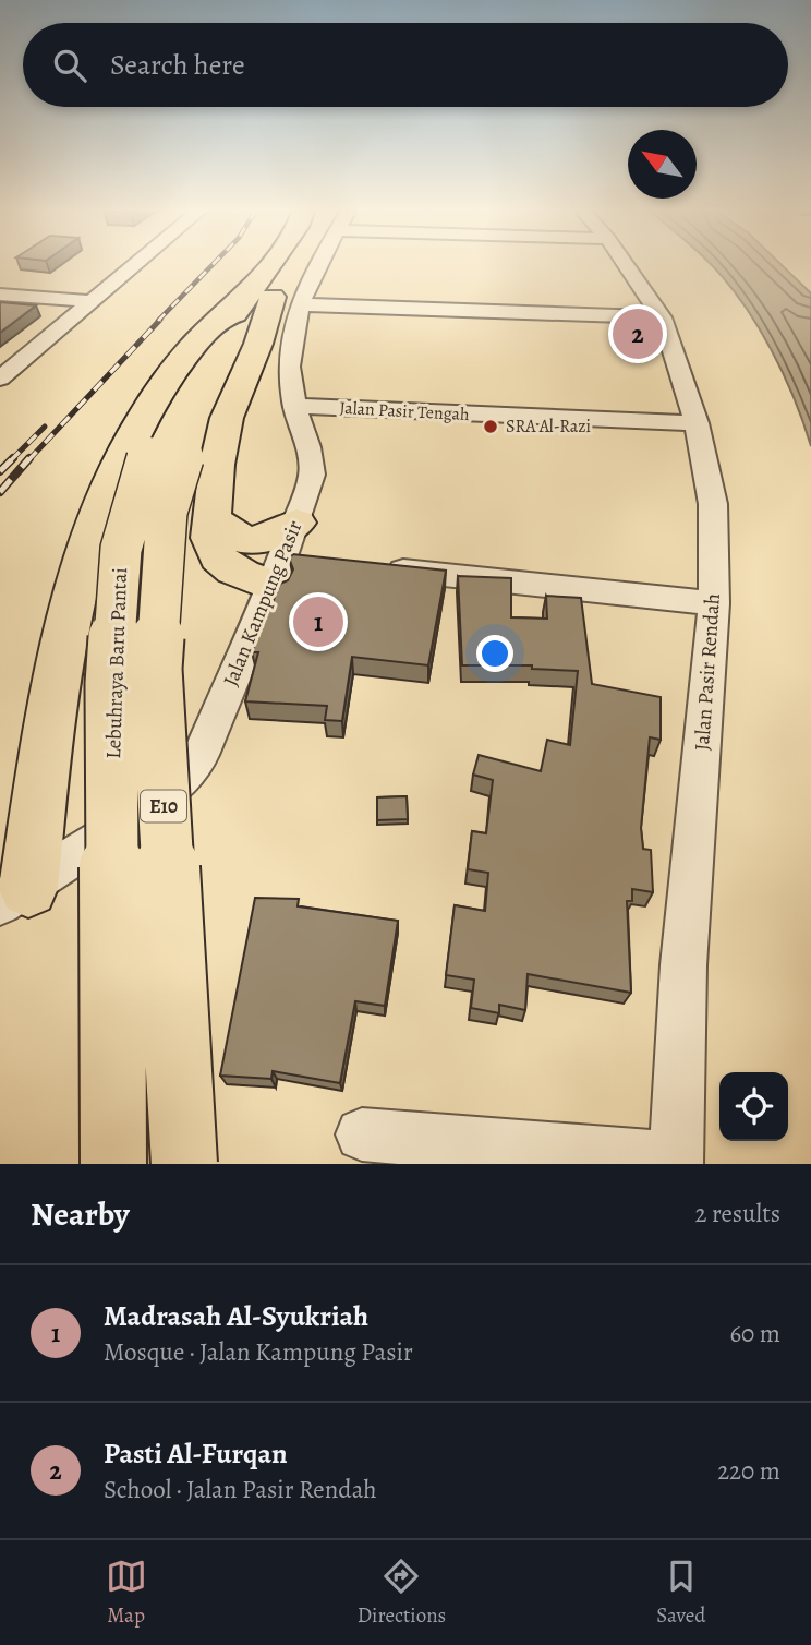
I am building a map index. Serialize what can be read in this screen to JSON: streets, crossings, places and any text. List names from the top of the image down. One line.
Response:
{"streets":{"highway":["Lebuhraya Baru Pantai","E10"],"street":["Jalan Pasir Tengah","Jalan Kampung Pasir","Jalan Pasir Rendah"]},"crossings":[["Jalan Pasir Tengah","Jalan Kampung Pasir"],["Jalan Pasir Tengah","Jalan Pasir Rendah"],["Jalan Kampung Pasir","Lebuhraya Baru Pantai"]],"places":["SRA Al-Razi"],"north":"top left","page":{"search":"Search here","pins":["2","1"],"heading":["Nearby","2 results"],"list":[{"mark":"1","name":"Madrasah Al-Syukriah","note":"Mosque · Jalan Kampung Pasir","value":"60 m"},{"mark":"2","name":"Pasti Al-Furqan","note":"School · Jalan Pasir Rendah","value":"220 m"}],"nav":["Map","Directions","Saved"]}}
